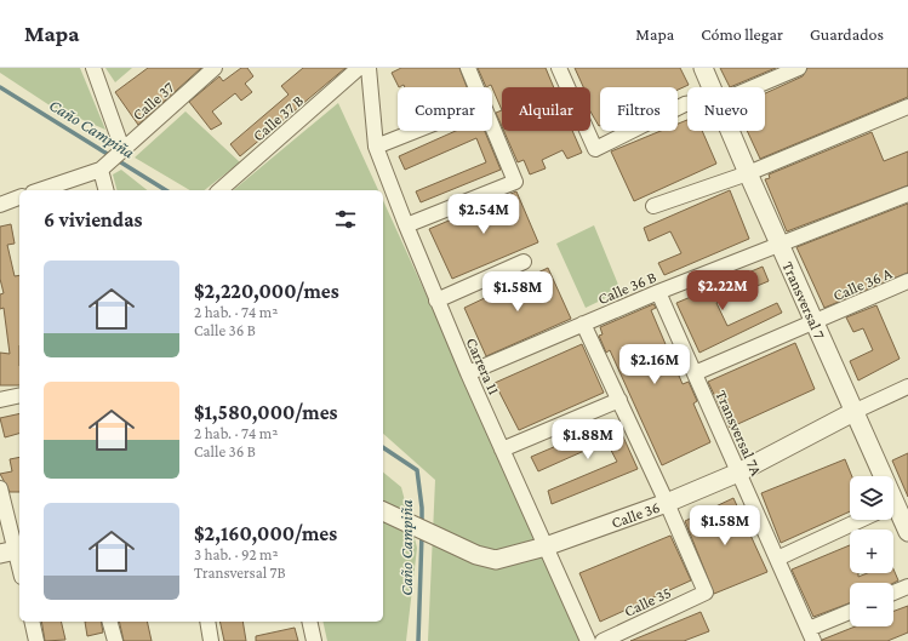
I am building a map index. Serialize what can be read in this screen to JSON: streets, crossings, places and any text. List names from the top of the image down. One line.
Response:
{"streets":{"street":["Calle 37","Calle 37 B","Calle 36 A","Calle 36 B","Transversal 7","Carrera 11","Transversal 7A","Calle 36","Calle 35"]},"crossings":[["Calle 36 A","Transversal 7"],["Calle 36 A","Transversal 7A"],["Calle 36 B","Transversal 7"],["Calle 36 B","Carrera 11"],["Calle 36 B","Transversal 7A"],["Transversal 7","Calle 36"],["Carrera 11","Calle 36"],["Transversal 7A","Calle 36"],["Calle 36","Calle 35"]],"water":["Caño Campiña"],"page":{"header":"Mapa","nav":["Mapa","Cómo llegar","Guardados"],"chip":["Comprar","Alquilar","Filtros","Nuevo"],"heading":"6 viviendas","price":["$2.54M","$2.22M","$1.58M","$2.16M","$1.88M","$1.58M"],"list":[{"name":"$2,220,000/mes","note":"2 hab. · 74 m² · Calle 36 B"},{"name":"$1,580,000/mes","note":"2 hab. · 74 m² · Calle 36 B"},{"name":"$2,160,000/mes","note":"3 hab. · 92 m² · Transversal 7B"}],"map_buttons":["+","−"]}}
